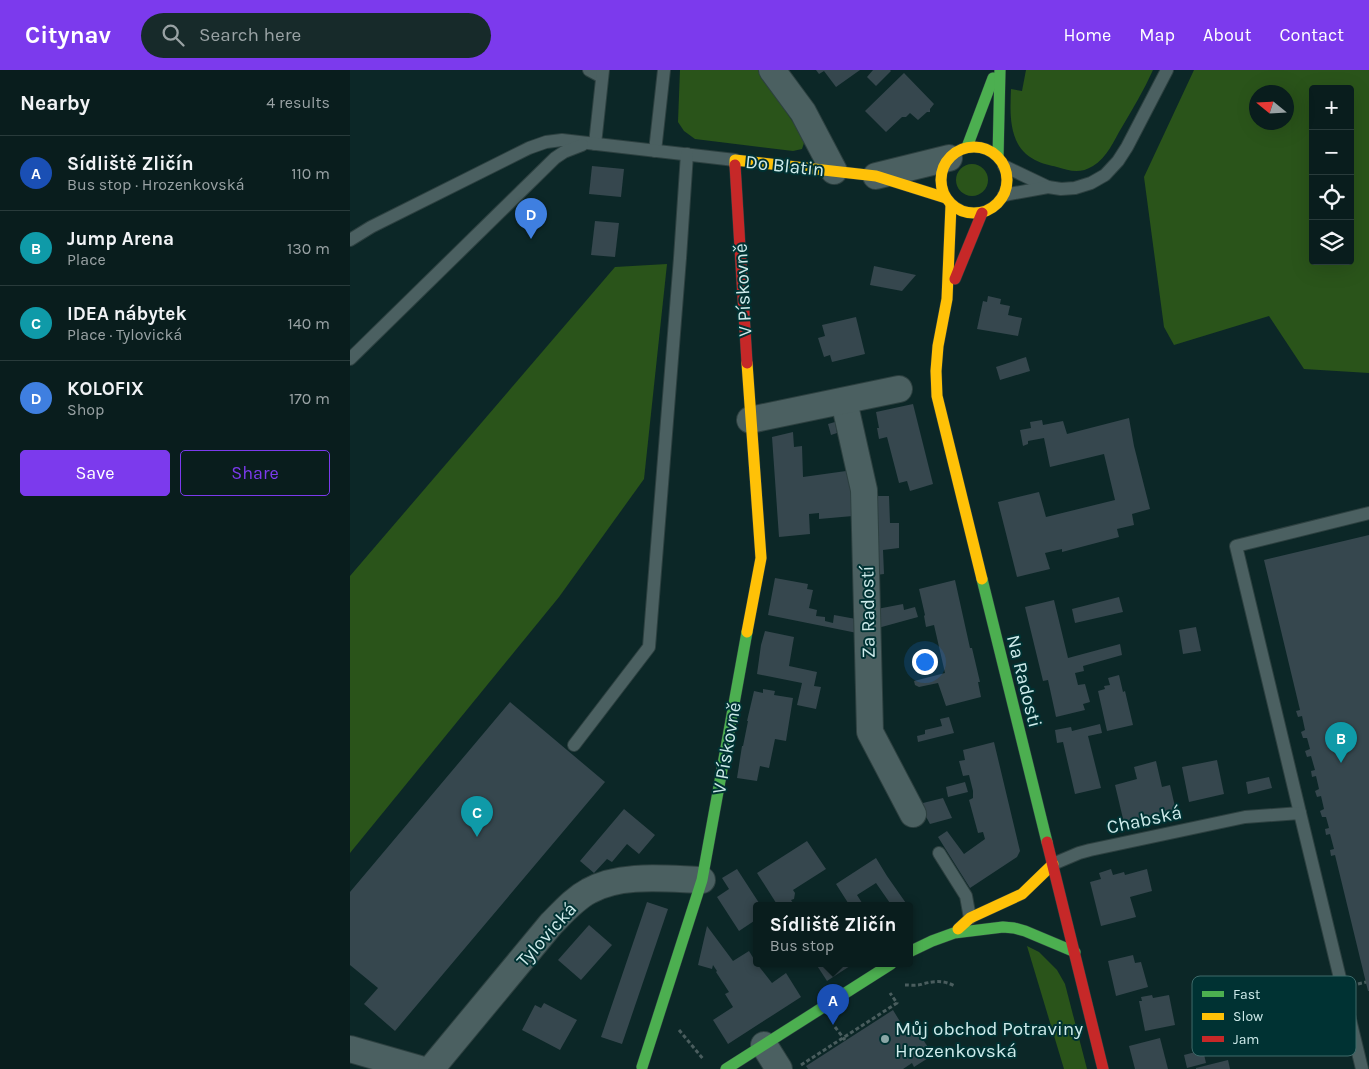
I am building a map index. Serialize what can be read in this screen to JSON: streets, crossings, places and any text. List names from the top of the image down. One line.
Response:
{"streets":{"street":["Do Blatin","V Pískovně","Za Radostí","Na Radosti","Tylovická"],"lane":["Chabská"]},"crossings":[["Do Blatin","V Pískovně"],["Do Blatin","Na Radosti"],["V Pískovně","Tylovická"],["Na Radosti","Chabská"]],"places":["Můj obchod Potraviny Hrozenkovská"],"legend":["Fast","Slow","Jam"],"north":"left","page":{"header":"Citynav","search":"Search here","nav":["Home","Map","About","Contact"],"heading":["Nearby","4 results"],"map_buttons":["+","−"],"list":[{"mark":"A","name":"Sídliště Zličín","note":"Bus stop · Hrozenkovská","value":"110 m"},{"mark":"B","name":"Jump Arena","note":"Place","value":"130 m"},{"mark":"C","name":"IDEA nábytek","note":"Place · Tylovická","value":"140 m"},{"mark":"D","name":"KOLOFIX","note":"Shop","value":"170 m"}],"pins":["D","B","C","A"],"buttons":["Save","Share"],"popup":["Sídliště Zličín","Bus stop"]}}
